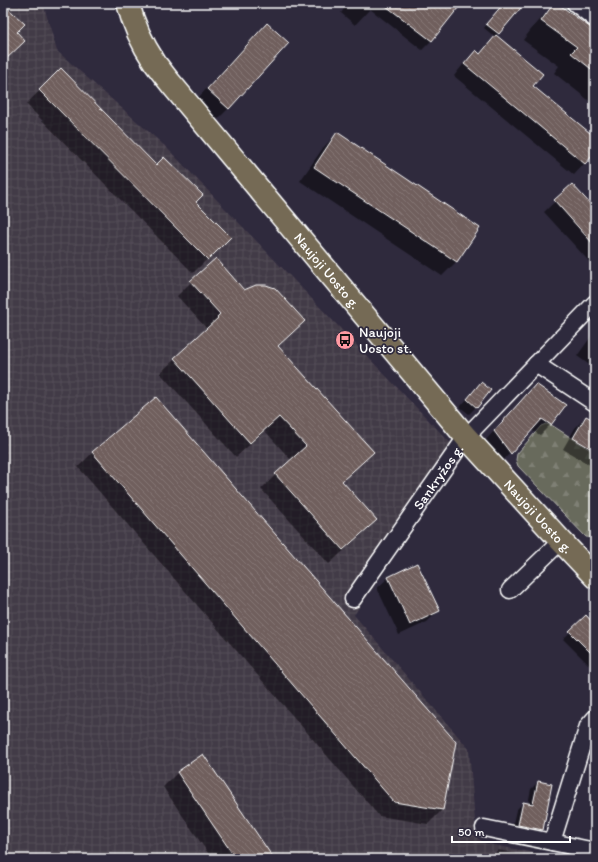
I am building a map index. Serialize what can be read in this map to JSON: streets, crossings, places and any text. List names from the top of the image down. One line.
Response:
{"streets":{"main road":["Naujoji Uosto g."],"street":["Sankryžos g."]},"crossings":[["Naujoji Uosto g.","Sankryžos g."]],"places":{"bus stop":["Naujoji Uosto st."]},"scale_bar":"50 m"}
